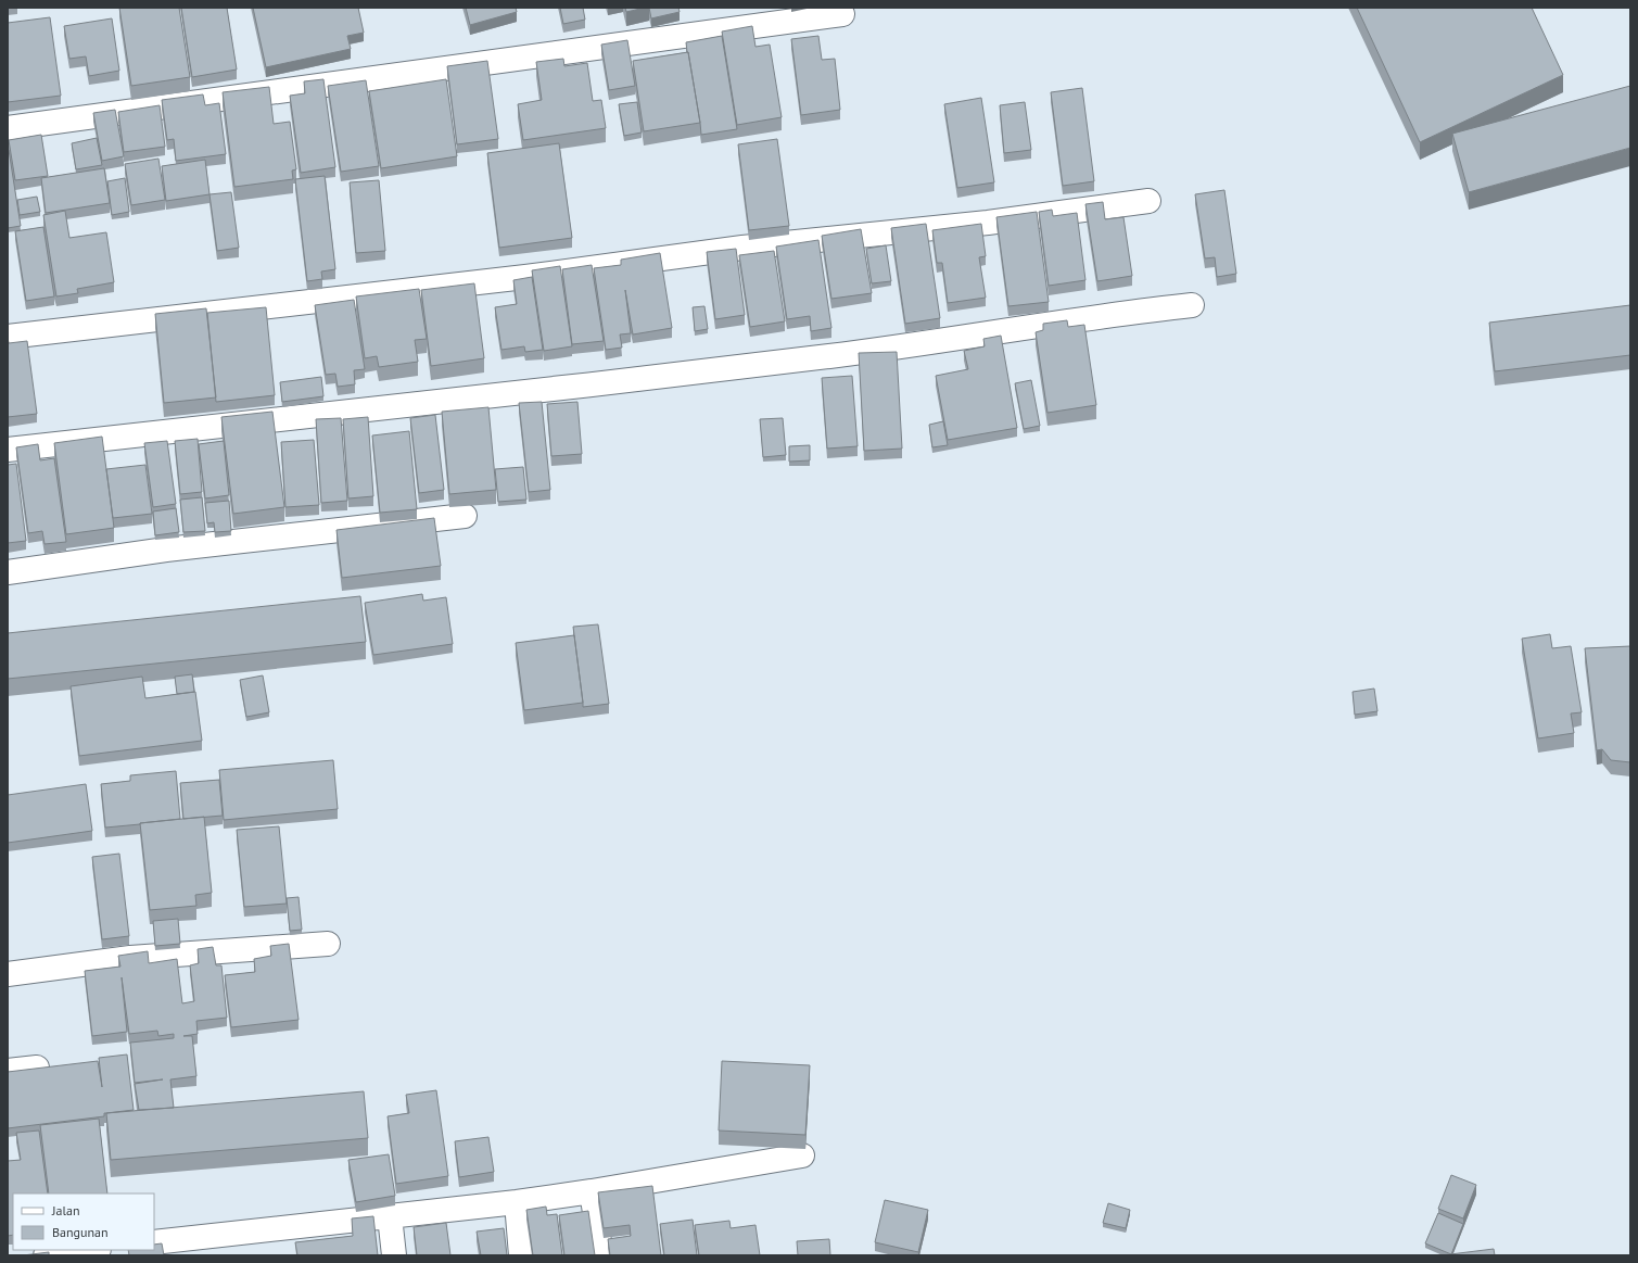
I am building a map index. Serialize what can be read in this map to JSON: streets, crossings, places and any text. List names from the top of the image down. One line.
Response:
{"legend":["Jalan","Bangunan"]}
